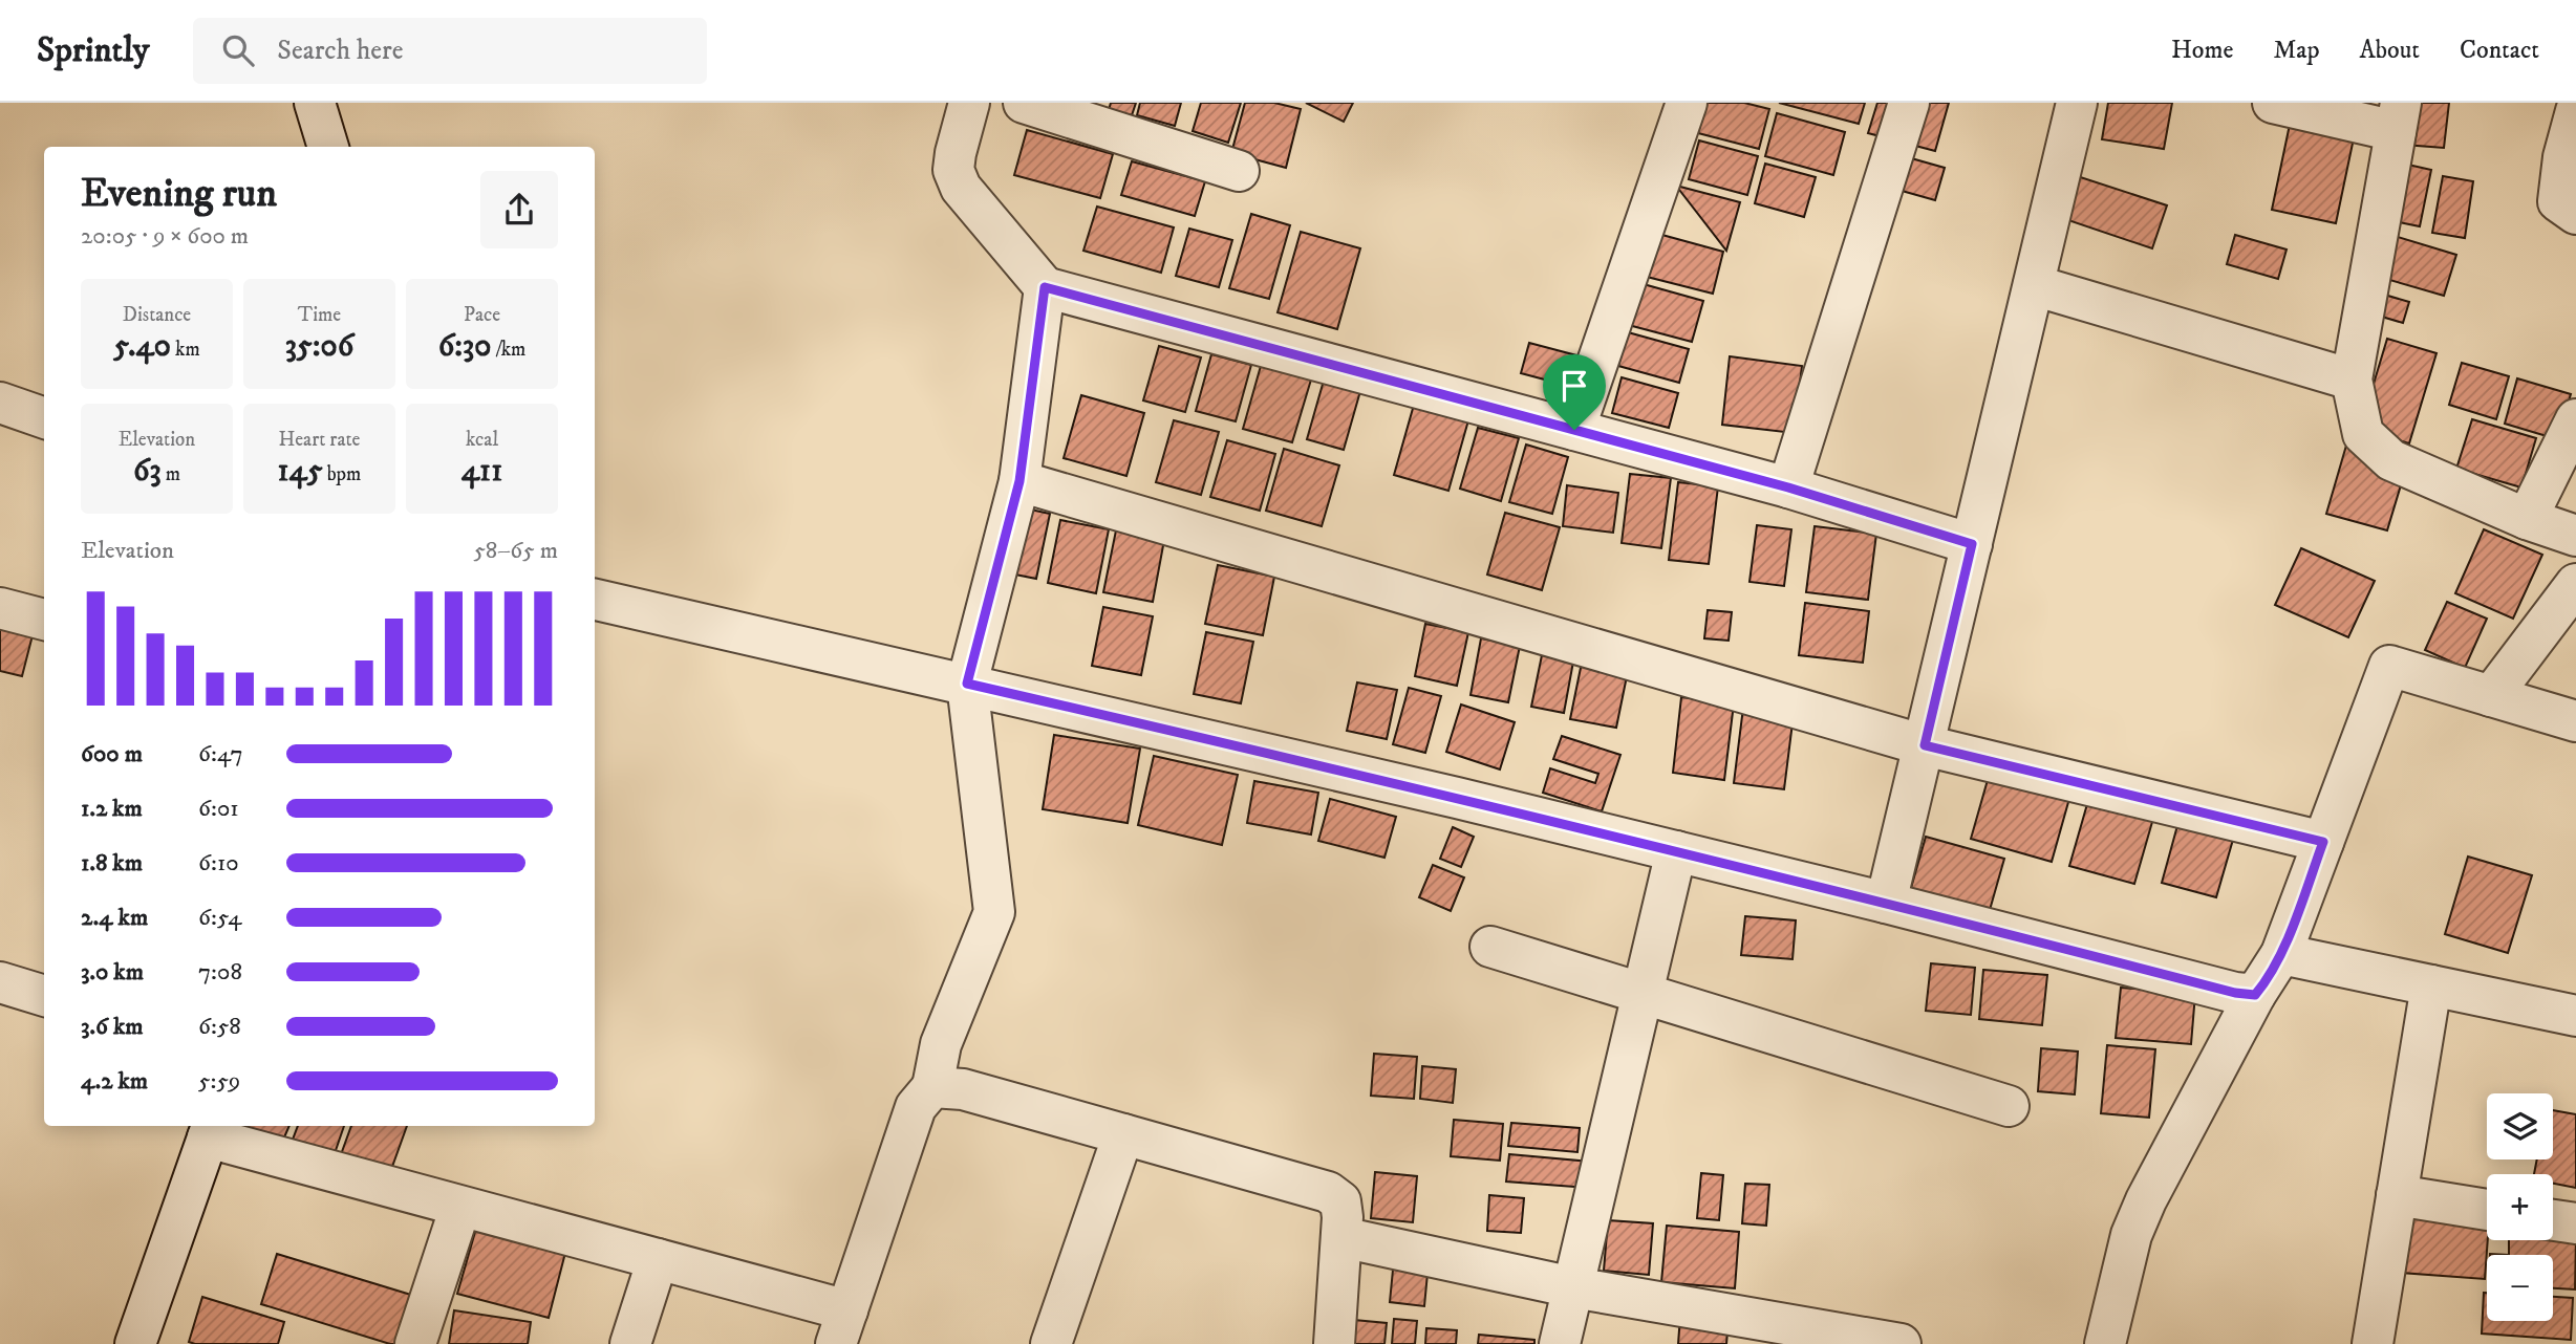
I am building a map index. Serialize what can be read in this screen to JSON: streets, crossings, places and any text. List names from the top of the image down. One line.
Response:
{"page":{"header":"Sprintly","search":"Search here","nav":["Home","Map","About","Contact"],"heading":["Evening run","20:05 · 9 × 600 m"],"stats":[["Distance","5.40 km"],["Time","35:06"],["Pace","6:30 /km"],["Elevation","63 m"],["Heart rate","145 bpm"],["kcal","411"]],"chart":["Elevation","58–65 m"],"list":[{"name":"600 m","note":"6:47"},{"name":"1.2 km","note":"6:01"},{"name":"1.8 km","note":"6:10"},{"name":"2.4 km","note":"6:54"},{"name":"3.0 km","note":"7:08"},{"name":"3.6 km","note":"6:58"},{"name":"4.2 km","note":"5:59"}],"map_buttons":["+","−"]}}
